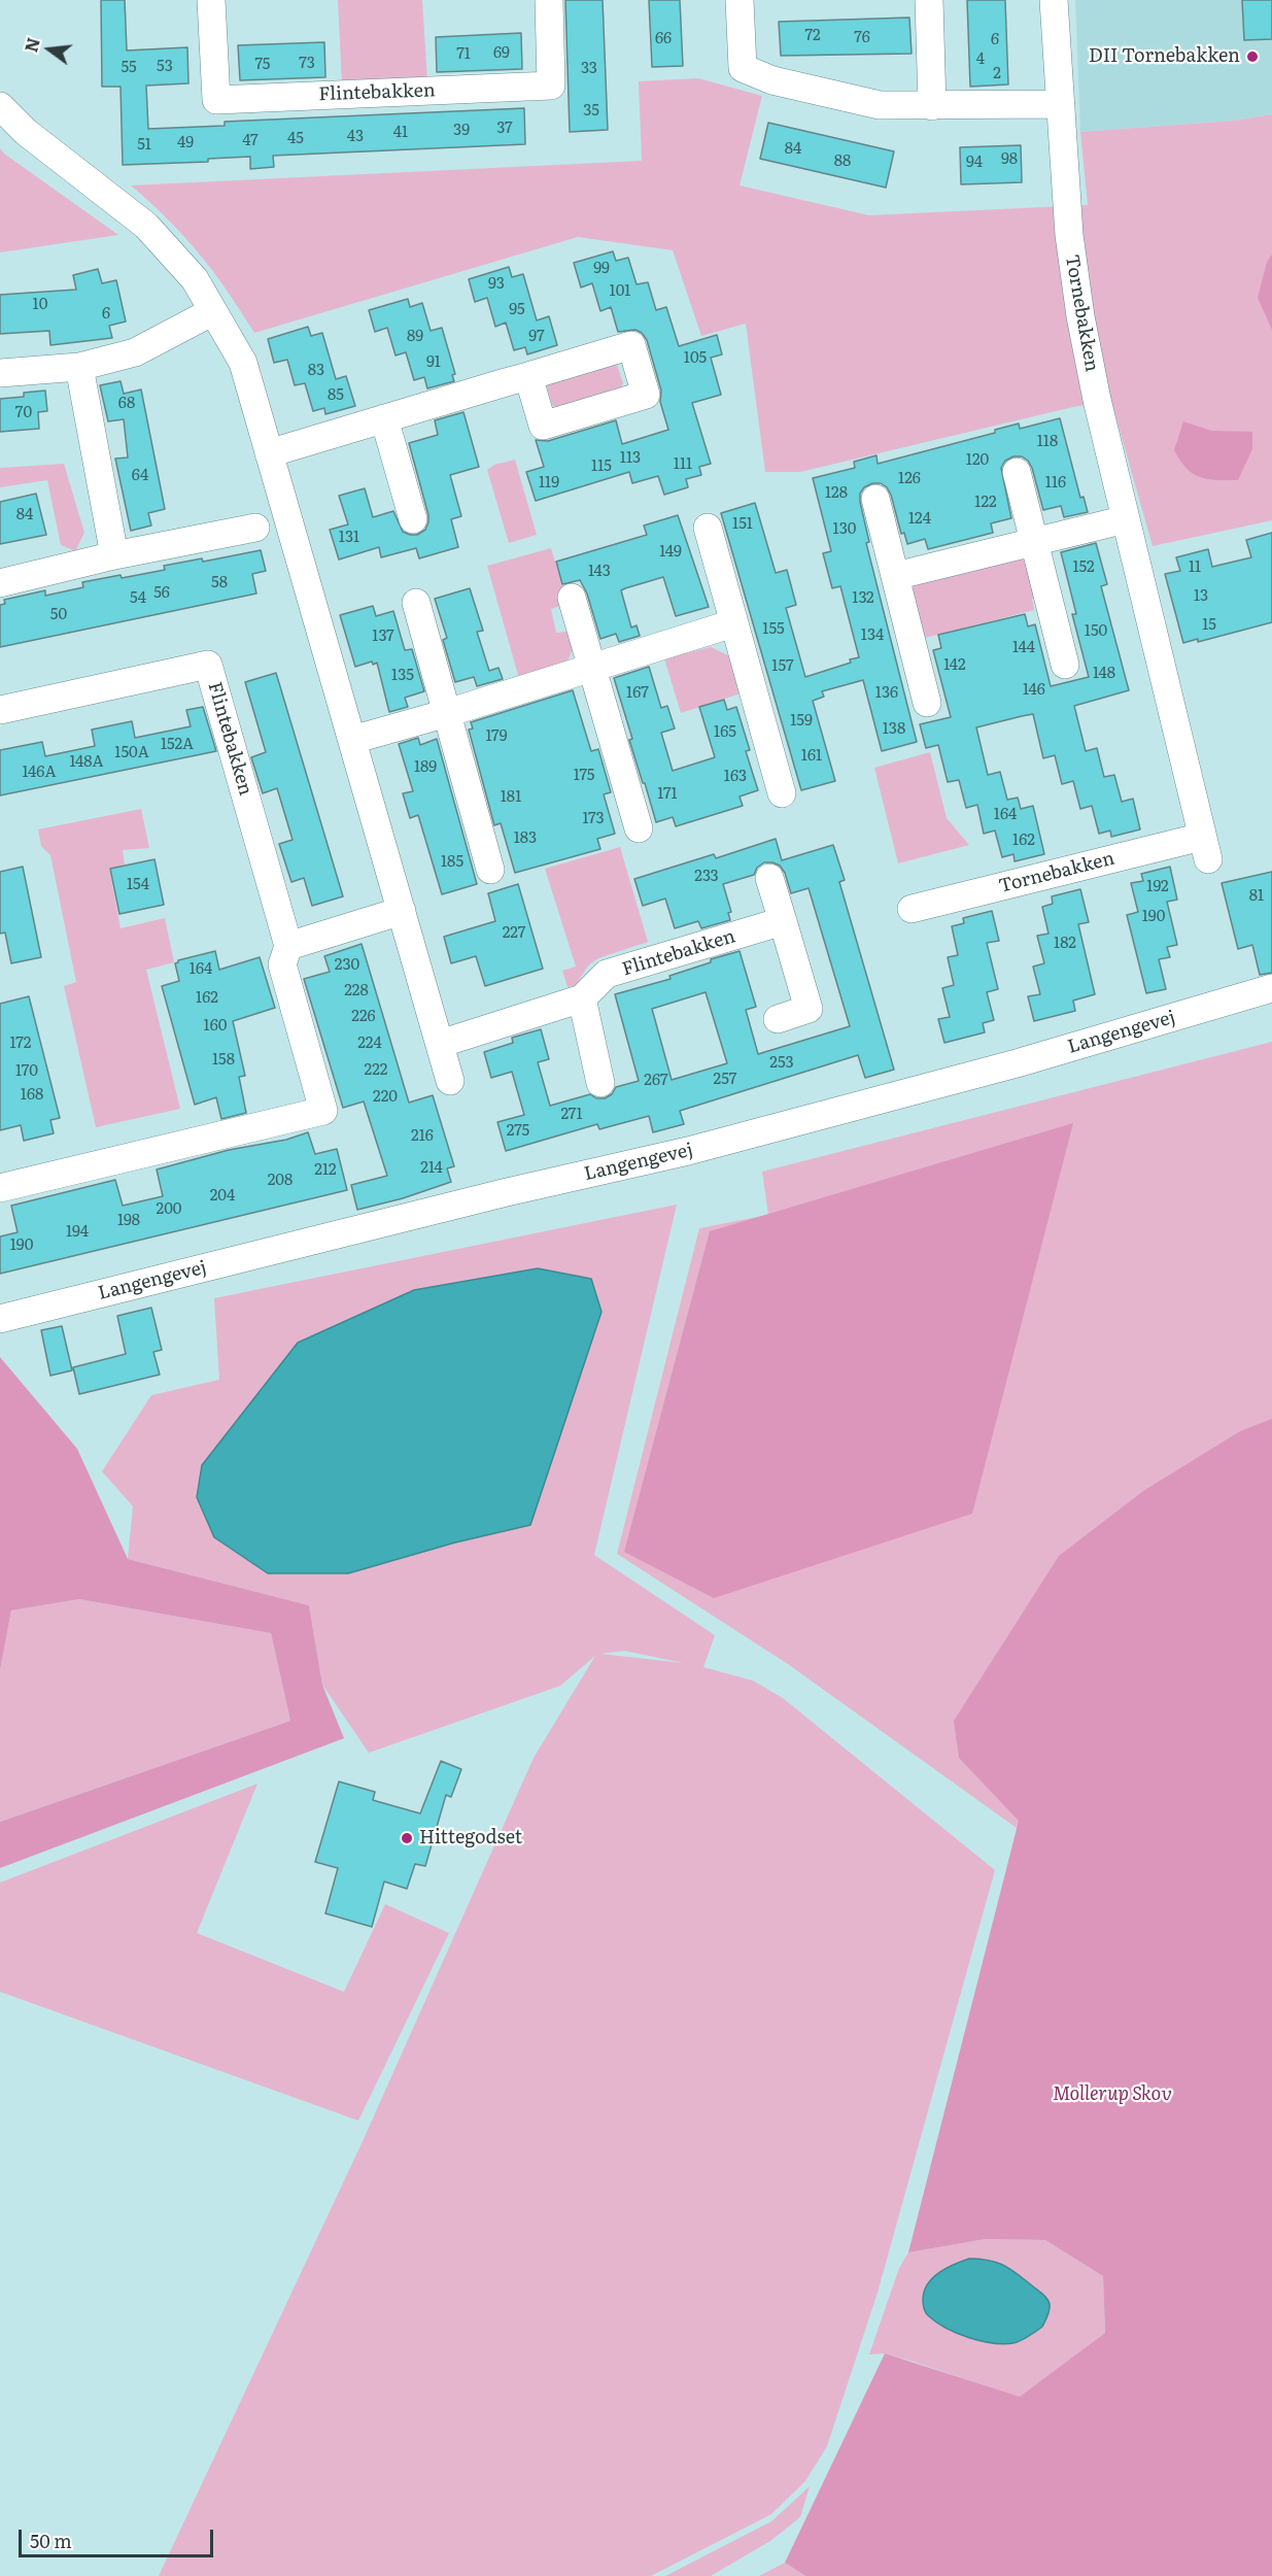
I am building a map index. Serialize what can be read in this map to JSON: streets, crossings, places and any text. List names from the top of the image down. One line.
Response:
{"streets":{"street":["Flintebakken","Tornebakken","Langengevej"]},"parks":["Mollerup Skov"],"places":["DII Tornebakken","Hittegodset"],"house_numbers":["72","76","66","6","69","71","4","73","75","53","55","33","2","35","37","39","41","43","45","47","49","51","84","98","88","94","99","93","101","10","95","6","89","97","105","91","83","85","68","70","118","113","120","111","115","64","126","119","116","128","122","84","124","151","130","131","149","152","11","143","58","56","13","54","132","50","15","155","150","134","137","144","142","157","148","135","146","167","136","159","138","165","179","152A","150A","161","148A","189","146A","175","163","171","181","164","173","183","162","185","233","154","192","81","190","227","182","230","164","228","162","226","160","172","224","158","253","222","170","257","267","168","220","271","275","216","214","212","208","204","200","198","194","190"],"scale_bar":"50 m","north":"left"}
